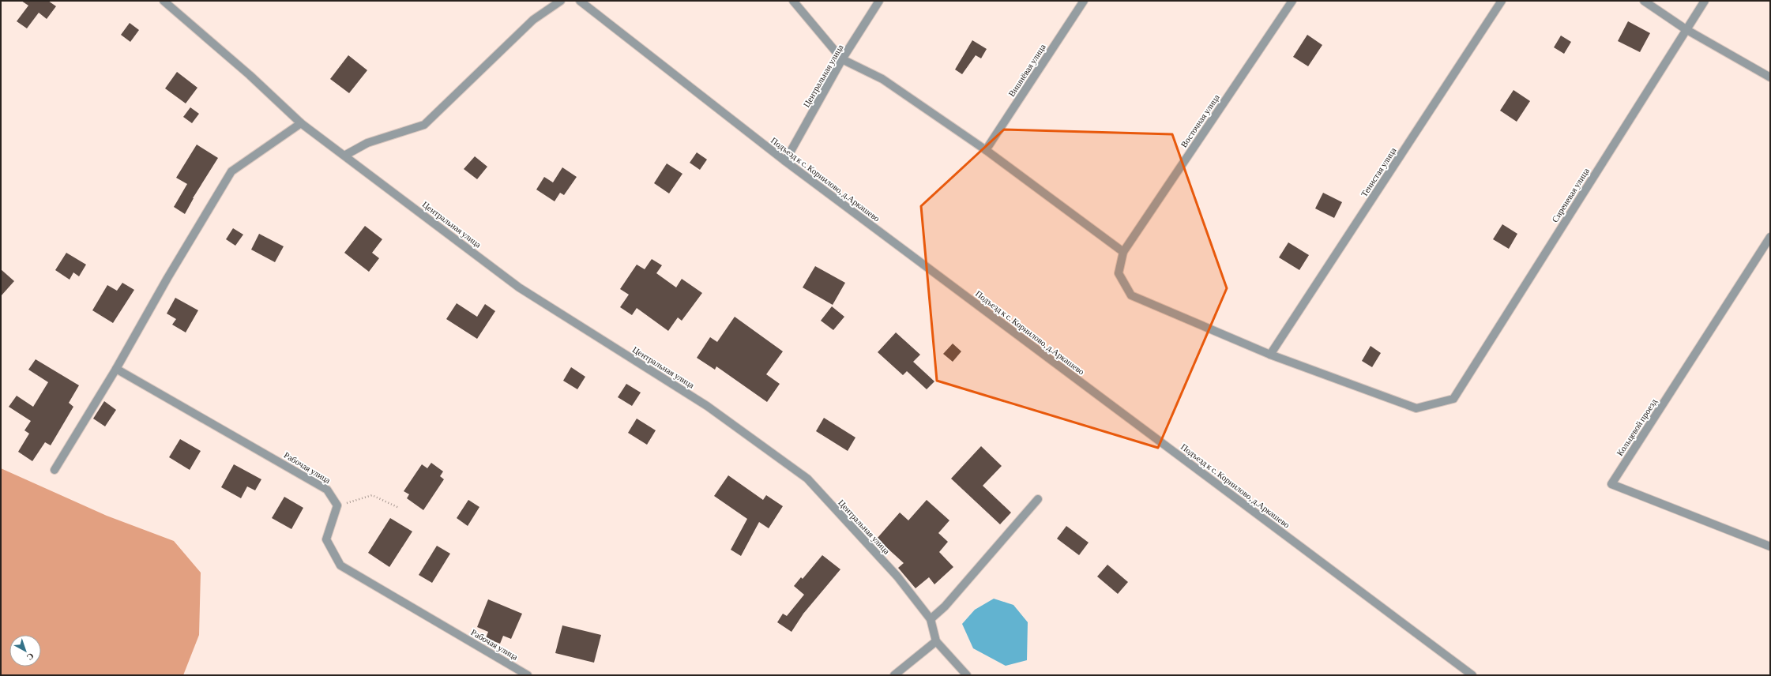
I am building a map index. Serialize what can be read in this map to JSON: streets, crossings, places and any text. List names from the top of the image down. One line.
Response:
{"streets":{"street":["Вишнёвая улица","Центральная улица","Восточная улица","Тенистая улица","Подъезд к с. Корнилово, д.Аркашево","Сиреневая улица","Кольцевой проезд","Рабочая улица"]},"crossings":[["Центральная улица","Подъезд к с. Корнилово, д.Аркашево"],["Тенистая улица","Сиреневая улица"]],"north":"bottom right"}
